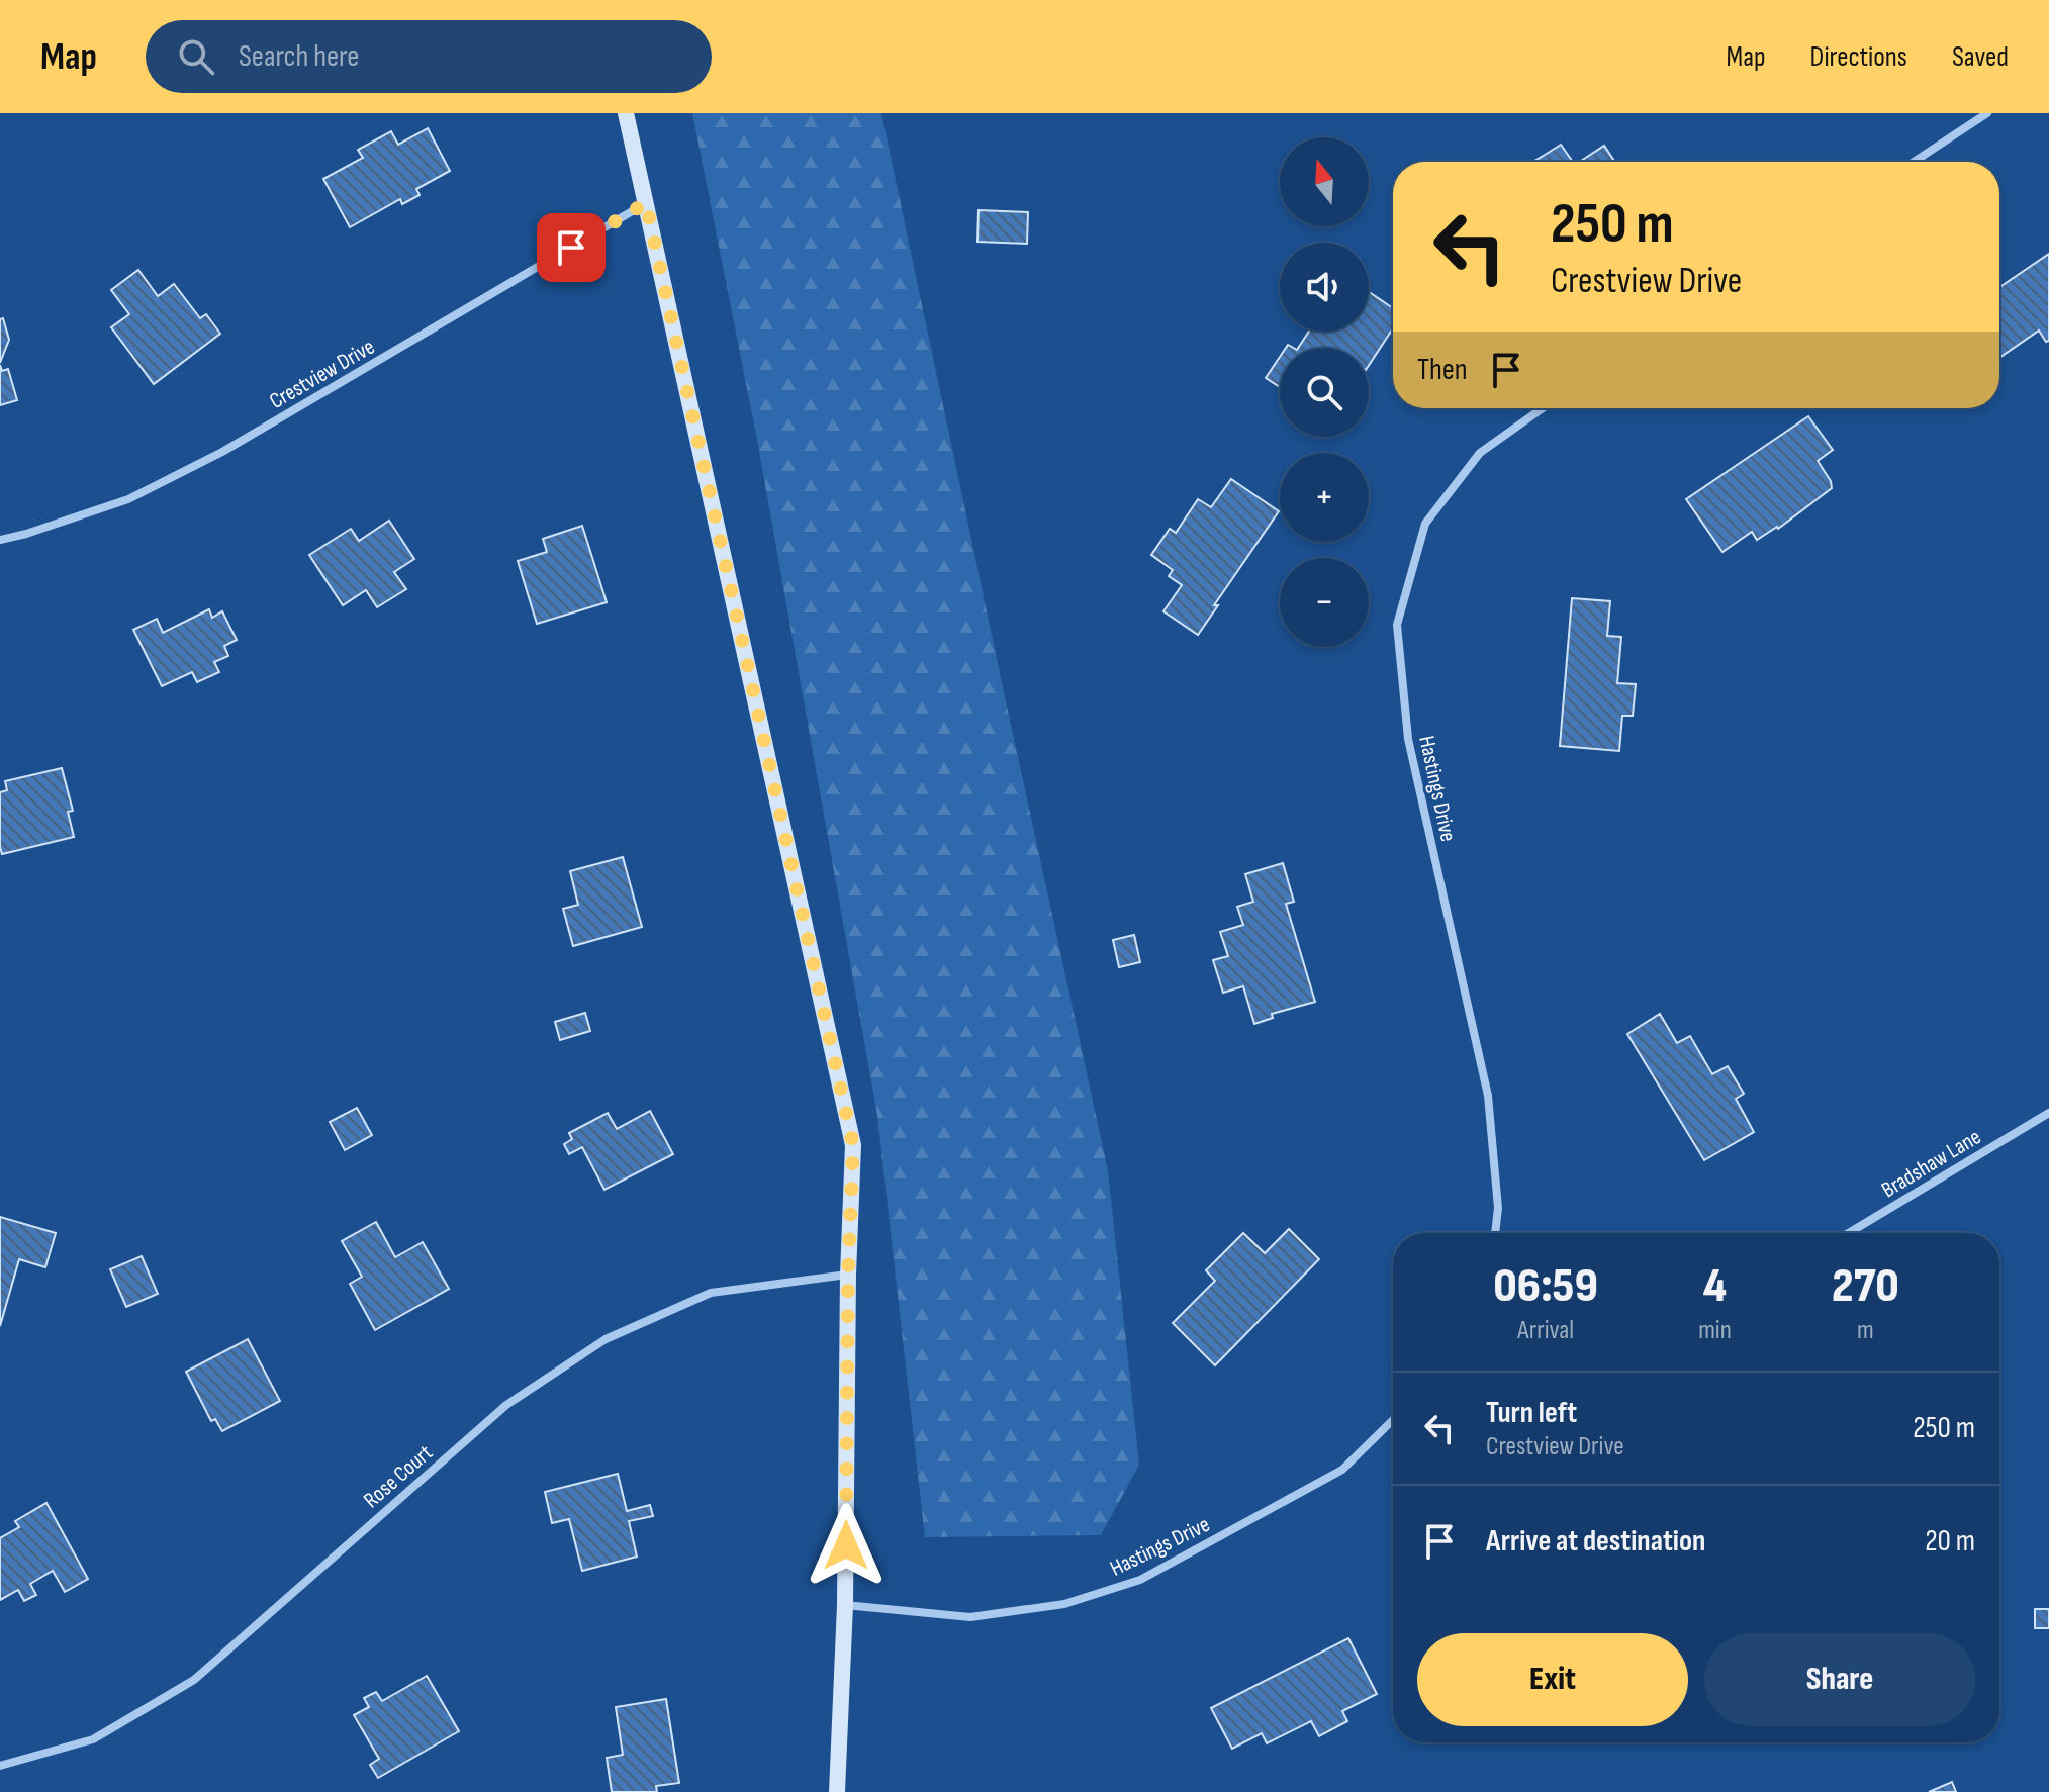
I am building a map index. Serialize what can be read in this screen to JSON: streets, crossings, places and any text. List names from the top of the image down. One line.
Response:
{"streets":{"street":["Crestview Drive","Hastings Drive","Bradshaw Lane","Rose Court"]},"north":"top","page":{"header":"Map","search":"Search here","nav":["Map","Directions","Saved"],"map_buttons":["+","−"],"turn":["250 m","Crestview Drive"],"then":"Then","eta":["06:59","Arrival","4","min","270","m"],"list":[{"name":"Turn left","note":"Crestview Drive","value":"250 m"},{"name":"Arrive at destination","value":"20 m"}],"buttons":["Exit","Share"]}}
